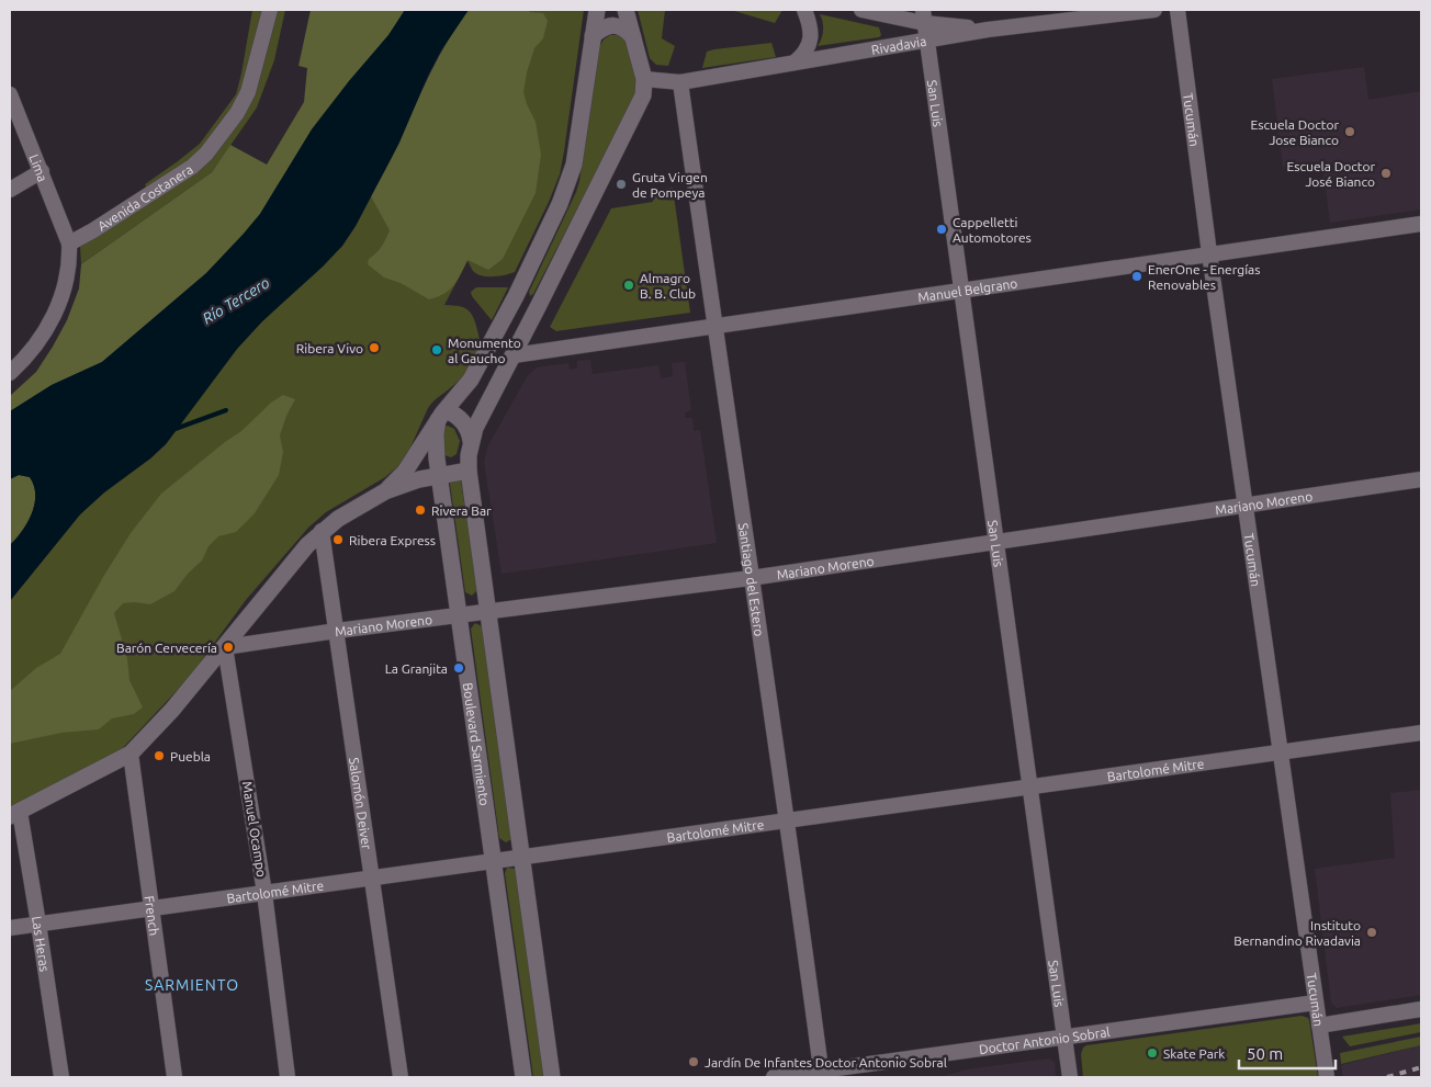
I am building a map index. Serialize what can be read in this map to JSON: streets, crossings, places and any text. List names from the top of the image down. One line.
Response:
{"streets":{"main road":["Boulevard Sarmiento"],"street":["Rivadavia","San Luis","Tucumán","Lima","Avenida Costanera","Manuel Belgrano","Mariano Moreno","Santiago del Estero","Bartolomé Mitre","Salomón Deiver","Manuel Ocampo","French","Las Heras","Doctor Antonio Sobral"]},"crossings":[["Rivadavia","San Luis"],["Rivadavia","Santiago del Estero"],["San Luis","Manuel Belgrano"],["San Luis","Mariano Moreno"],["San Luis","Bartolomé Mitre"],["San Luis","Doctor Antonio Sobral"],["Tucumán","Manuel Belgrano"],["Tucumán","Mariano Moreno"],["Tucumán","Bartolomé Mitre"],["Tucumán","Doctor Antonio Sobral"],["Lima","Avenida Costanera"],["Manuel Belgrano","Santiago del Estero"],["Mariano Moreno","Santiago del Estero"],["Mariano Moreno","Boulevard Sarmiento"],["Mariano Moreno","Salomón Deiver"],["Mariano Moreno","Manuel Ocampo"],["Santiago del Estero","Bartolomé Mitre"],["Santiago del Estero","Doctor Antonio Sobral"],["Boulevard Sarmiento","Bartolomé Mitre"],["Bartolomé Mitre","Salomón Deiver"],["Bartolomé Mitre","Manuel Ocampo"],["Bartolomé Mitre","French"],["Bartolomé Mitre","Las Heras"]],"districts":["SARMIENTO"],"water":["Río Tercero"],"places":["Escuela Doctor Jose Bianco","Escuela Doctor José Bianco","Gruta Virgen de Pompeya","Cappelletti Automotores","EnerOne - Energías Renovables","Almagro B. B. Club","Ribera Vivo","Monumento al Gaucho","Rivera Bar","Ribera Express","Barón Cervecería","La Granjita","Puebla","Instituto Bernandino Rivadavia","Skate Park","Jardín De Infantes Doctor Antonio Sobral"],"scale_bar":"50 m"}
